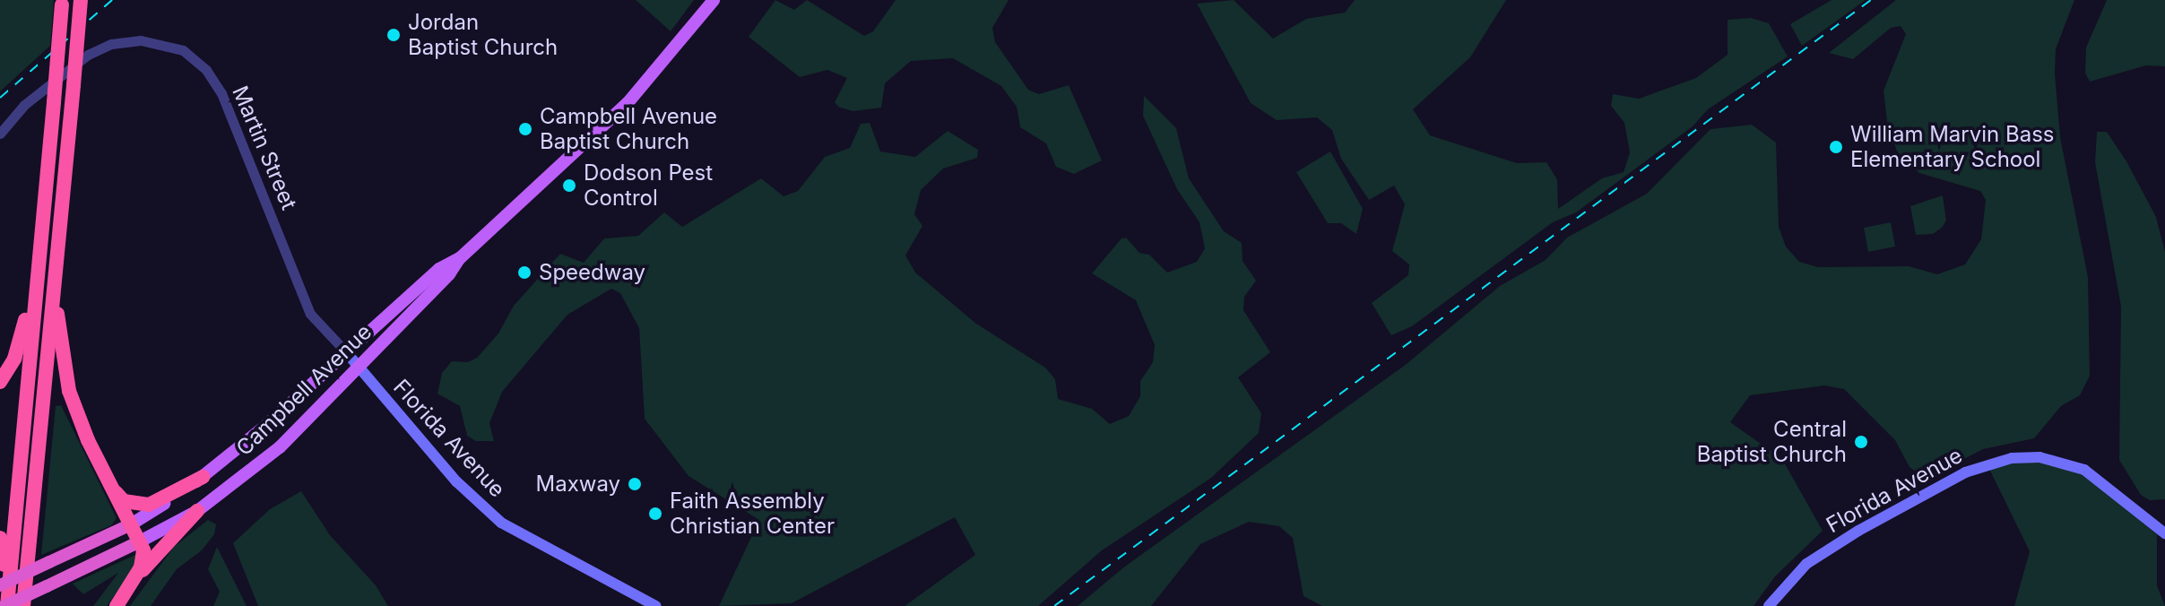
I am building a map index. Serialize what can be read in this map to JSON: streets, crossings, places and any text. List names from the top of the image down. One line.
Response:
{"streets":{"highway":["Campbell Avenue"],"main road":["Florida Avenue"],"street":["Martin Street"]},"crossings":[["Martin Street","Florida Avenue"],["Campbell Avenue","Florida Avenue"]],"places":["Jordan Baptist Church","Campbell Avenue Baptist Church","William Marvin Bass Elementary School","Dodson Pest Control","Speedway","Central Baptist Church","Maxway","Faith Assembly Christian Center"]}
